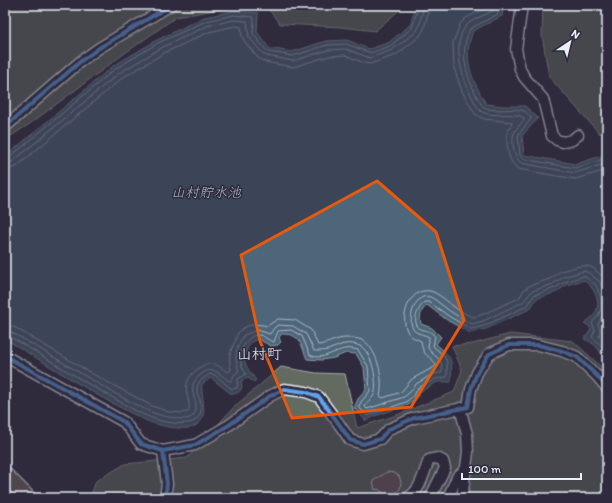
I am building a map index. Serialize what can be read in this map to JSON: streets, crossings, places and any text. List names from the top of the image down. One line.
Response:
{"districts":["山村町"],"water":["山村貯水池"],"scale_bar":"100 m","north":"top right"}
